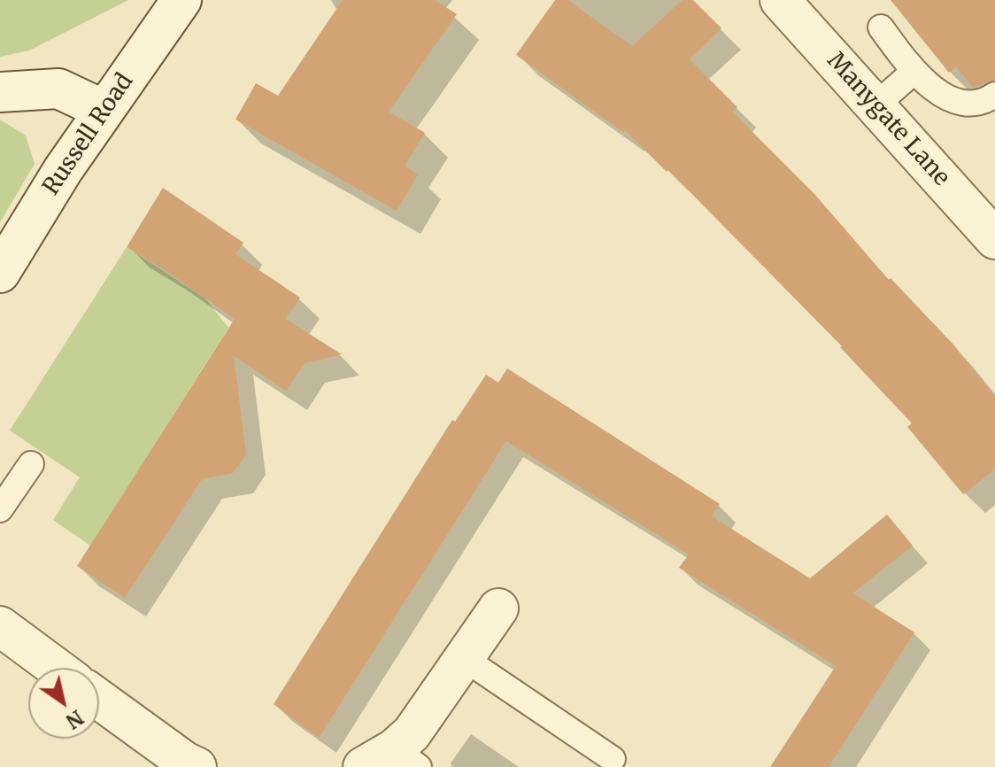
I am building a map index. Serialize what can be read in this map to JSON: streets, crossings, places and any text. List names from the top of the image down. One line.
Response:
{"streets":{"street":["Manygate Lane","Russell Road"]},"north":"bottom right"}
